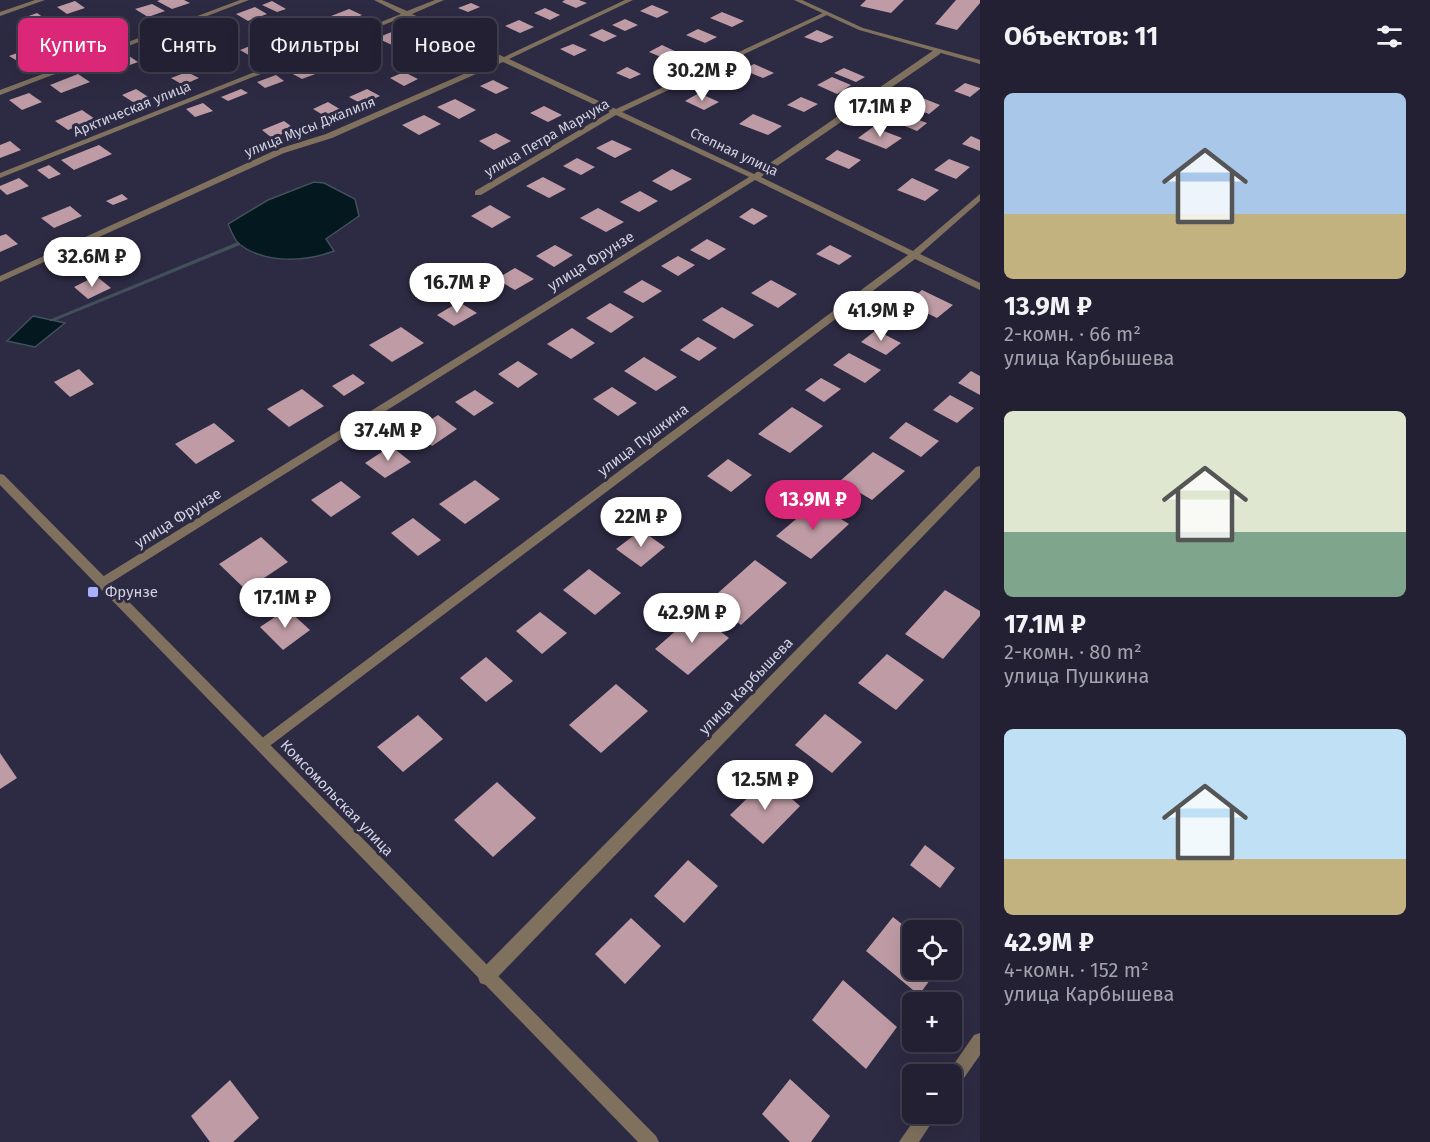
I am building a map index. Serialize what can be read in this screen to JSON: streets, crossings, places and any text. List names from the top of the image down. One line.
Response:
{"streets":{"street":["Арктическая улица","улица Мусы Джалиля","улица Петра Марчука","Степная улица","улица Фрунзе","улица Пушкина","улица Карбышева","Комсомольская улица"]},"crossings":[["Арктическая улица","Степная улица"],["улица Мусы Джалиля","Степная улица"],["улица Петра Марчука","Степная улица"],["Степная улица","улица Фрунзе"],["Степная улица","улица Пушкина"],["улица Фрунзе","Комсомольская улица"],["улица Пушкина","Комсомольская улица"],["улица Карбышева","Комсомольская улица"]],"places":{"transit":["Фрунзе"]},"page":{"heading":"Объектов: 11","chip":["Купить","Снять","Фильтры","Новое"],"price":["30.2M ₽","17.1M ₽","32.6M ₽","16.7M ₽","41.9M ₽","37.4M ₽","13.9M ₽","22M ₽","17.1M ₽","42.9M ₽","12.5M ₽"],"list":[{"name":"13.9M ₽","note":"2-комн. · 66 m² · улица Карбышева"},{"name":"17.1M ₽","note":"2-комн. · 80 m² · улица Пушкина"},{"name":"42.9M ₽","note":"4-комн. · 152 m² · улица Карбышева"}],"map_buttons":["+","−"]}}
